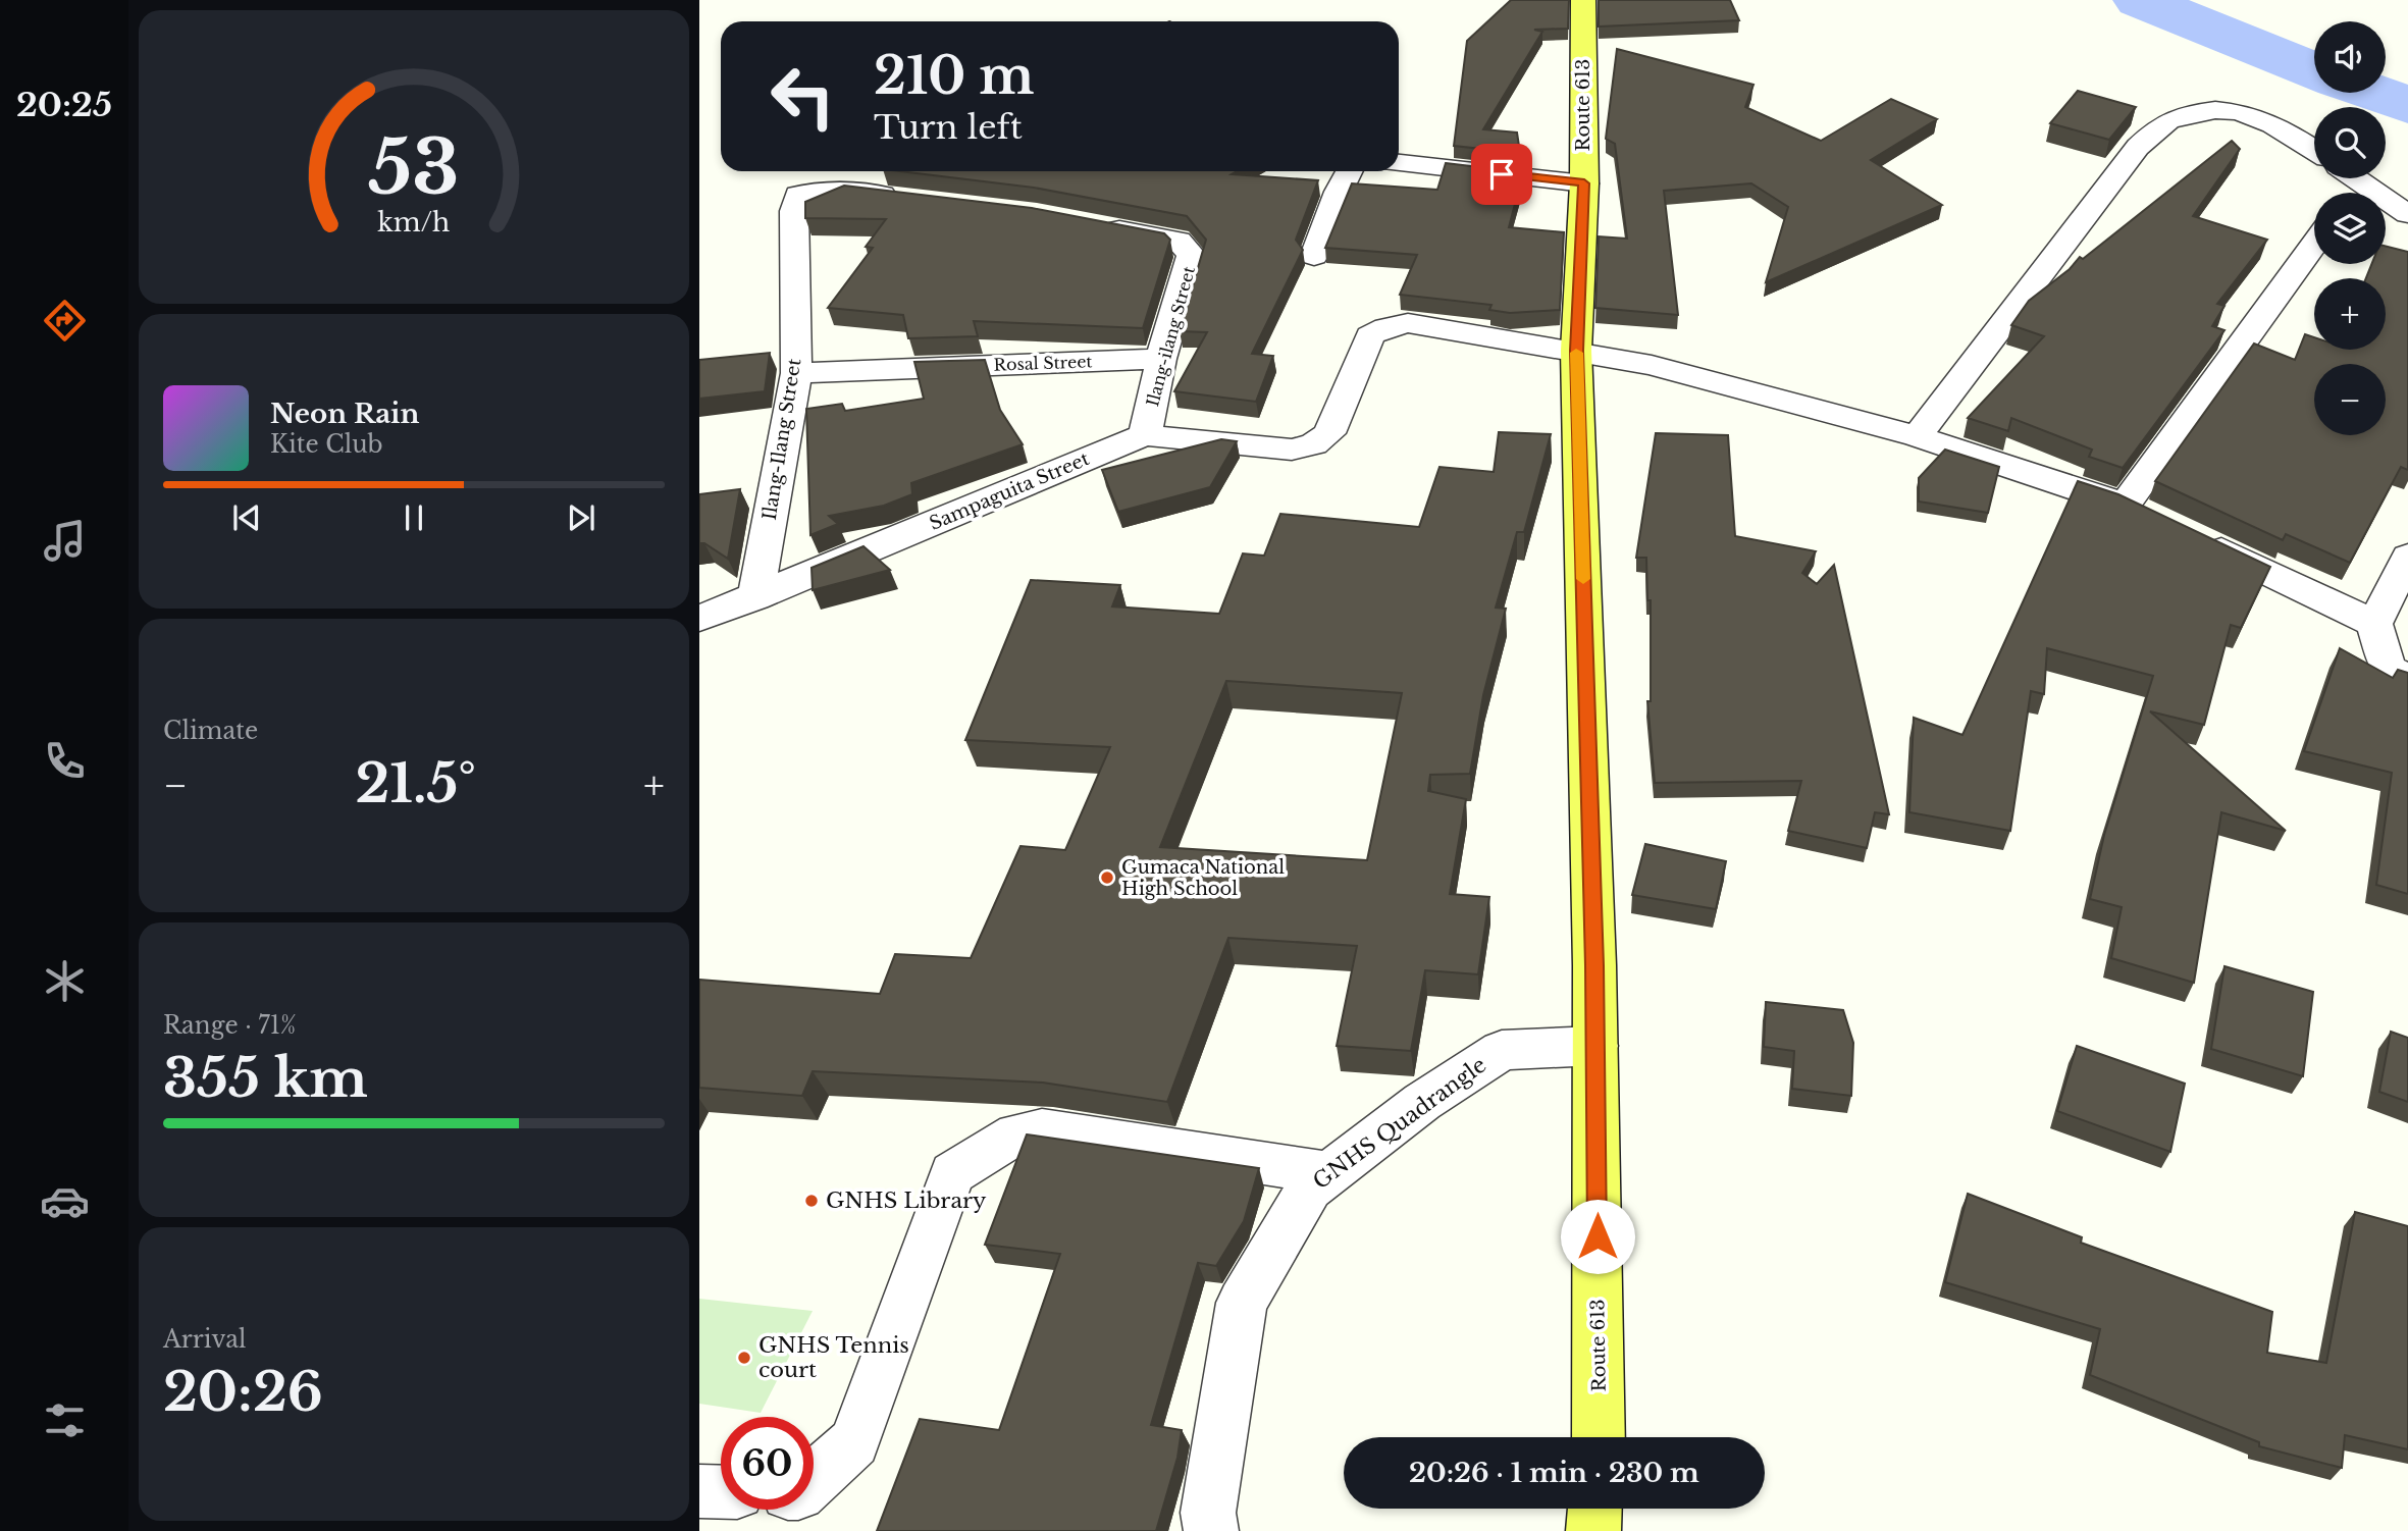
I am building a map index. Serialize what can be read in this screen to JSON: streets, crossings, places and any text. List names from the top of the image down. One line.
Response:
{"streets":{"main road":["Route 613"],"street":["Ilang-ilang Street","Rosal Street","Ilang-Ilang Street","Sampaguita Street","GNHS Quadrangle"]},"crossings":[["Route 613","Sampaguita Street"],["Route 613","GNHS Quadrangle"],["Ilang-ilang Street","Rosal Street"],["Ilang-ilang Street","Sampaguita Street"],["Rosal Street","Ilang-Ilang Street"],["Ilang-Ilang Street","Sampaguita Street"]],"places":["Gumaca National High School","GNHS Library","GNHS Tennis court"],"page":{"tabs":"20:25","map_buttons":["+","−"],"turn":["210 m","Turn left"],"song":["Neon Rain","Kite Club"],"tile":["Climate",["Range · 71%","355 km"],["Arrival","20:26"]],"heat":["−","21.5°","+"],"limit":"60","trip":"20:26 · 1 min · 230 m","gauge":["53","km/h"]}}
